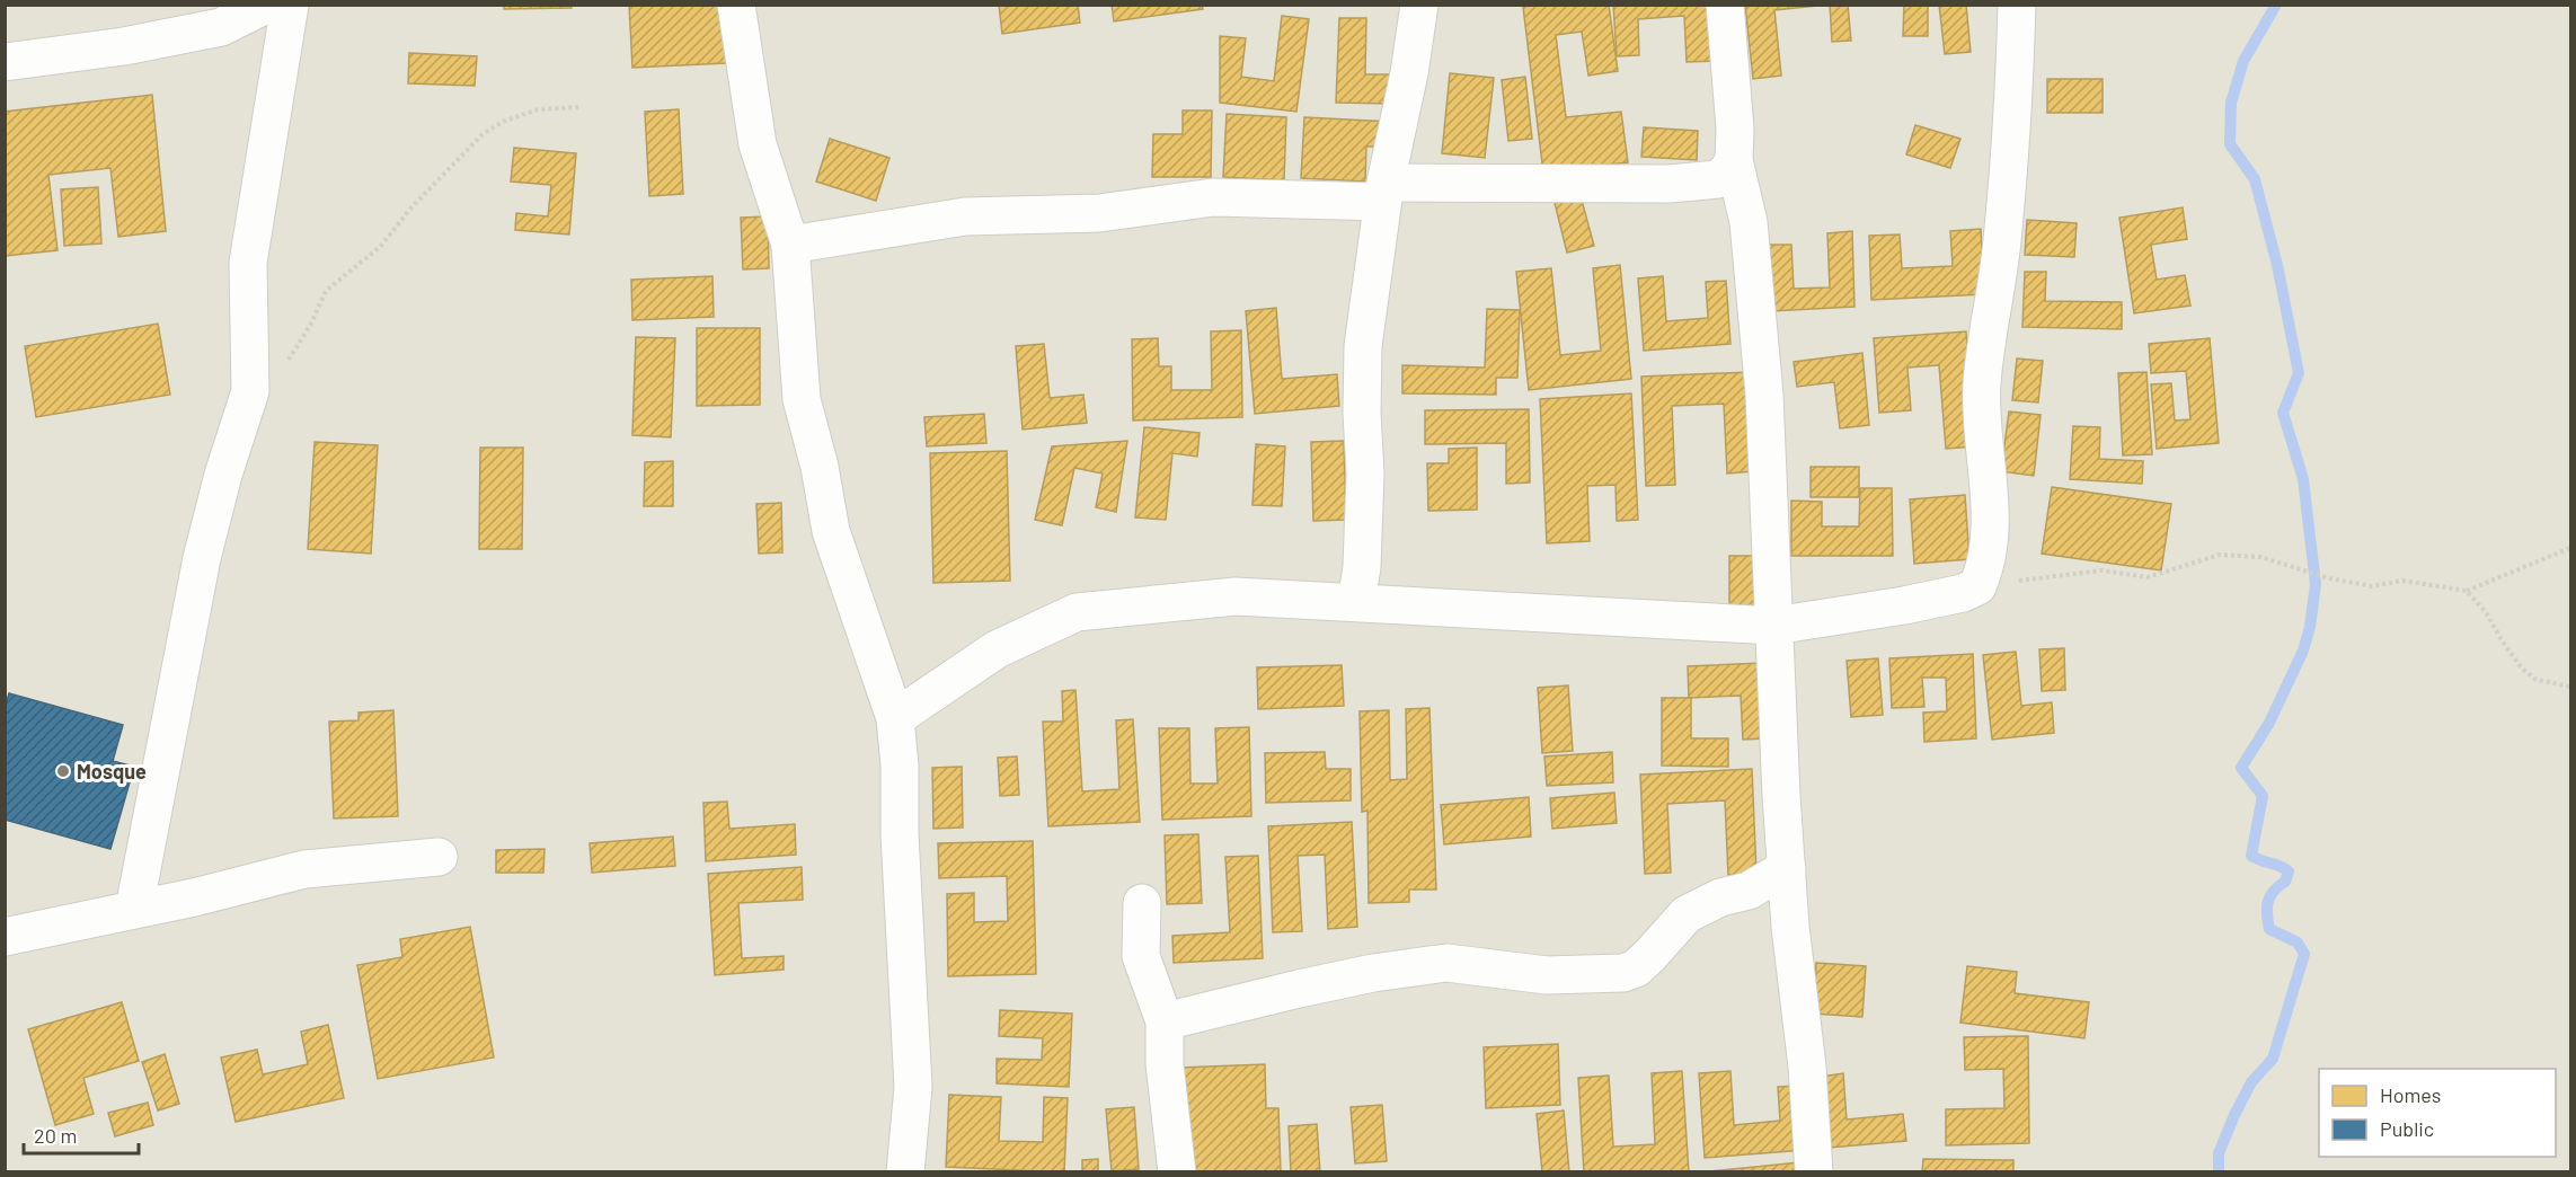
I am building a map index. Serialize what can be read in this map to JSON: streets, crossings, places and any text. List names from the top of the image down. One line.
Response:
{"places":["Mosque"],"legend":["Homes","Public"],"scale_bar":"20 m"}
